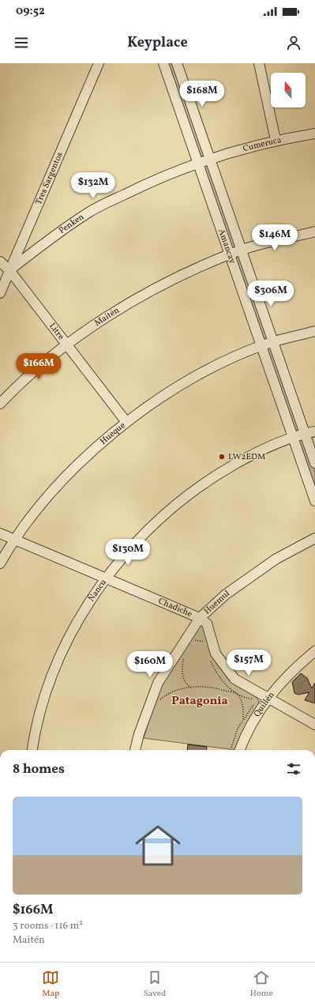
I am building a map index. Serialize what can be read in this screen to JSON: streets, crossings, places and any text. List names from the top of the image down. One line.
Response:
{"streets":{"street":["Cumeruca","Tres Sargentos","Penken","Amancay","Maitén","Litre","Hueque","Ñancu","Huemul","Chadiche","Quillén"]},"crossings":[["Cumeruca","Penken"],["Cumeruca","Amancay"],["Tres Sargentos","Penken"],["Tres Sargentos","Litre"],["Penken","Amancay"],["Penken","Litre"],["Amancay","Maitén"],["Amancay","Hueque"],["Amancay","Ñancu"],["Maitén","Litre"],["Litre","Hueque"],["Hueque","Chadiche"],["Ñancu","Chadiche"],["Huemul","Chadiche"],["Chadiche","Quillén"]],"districts":["Patagonia"],"places":["LW2EDM"],"north":"top","page":{"status":"09:52","header":"Keyplace","price":["$168M","$132M","$146M","$306M","$166M","$130M","$157M","$160M"],"heading":"8 homes","list":[{"name":"$166M","note":"3 rooms · 116 m² · Maitén"}],"tabs":["Map","Saved","Home"]}}
